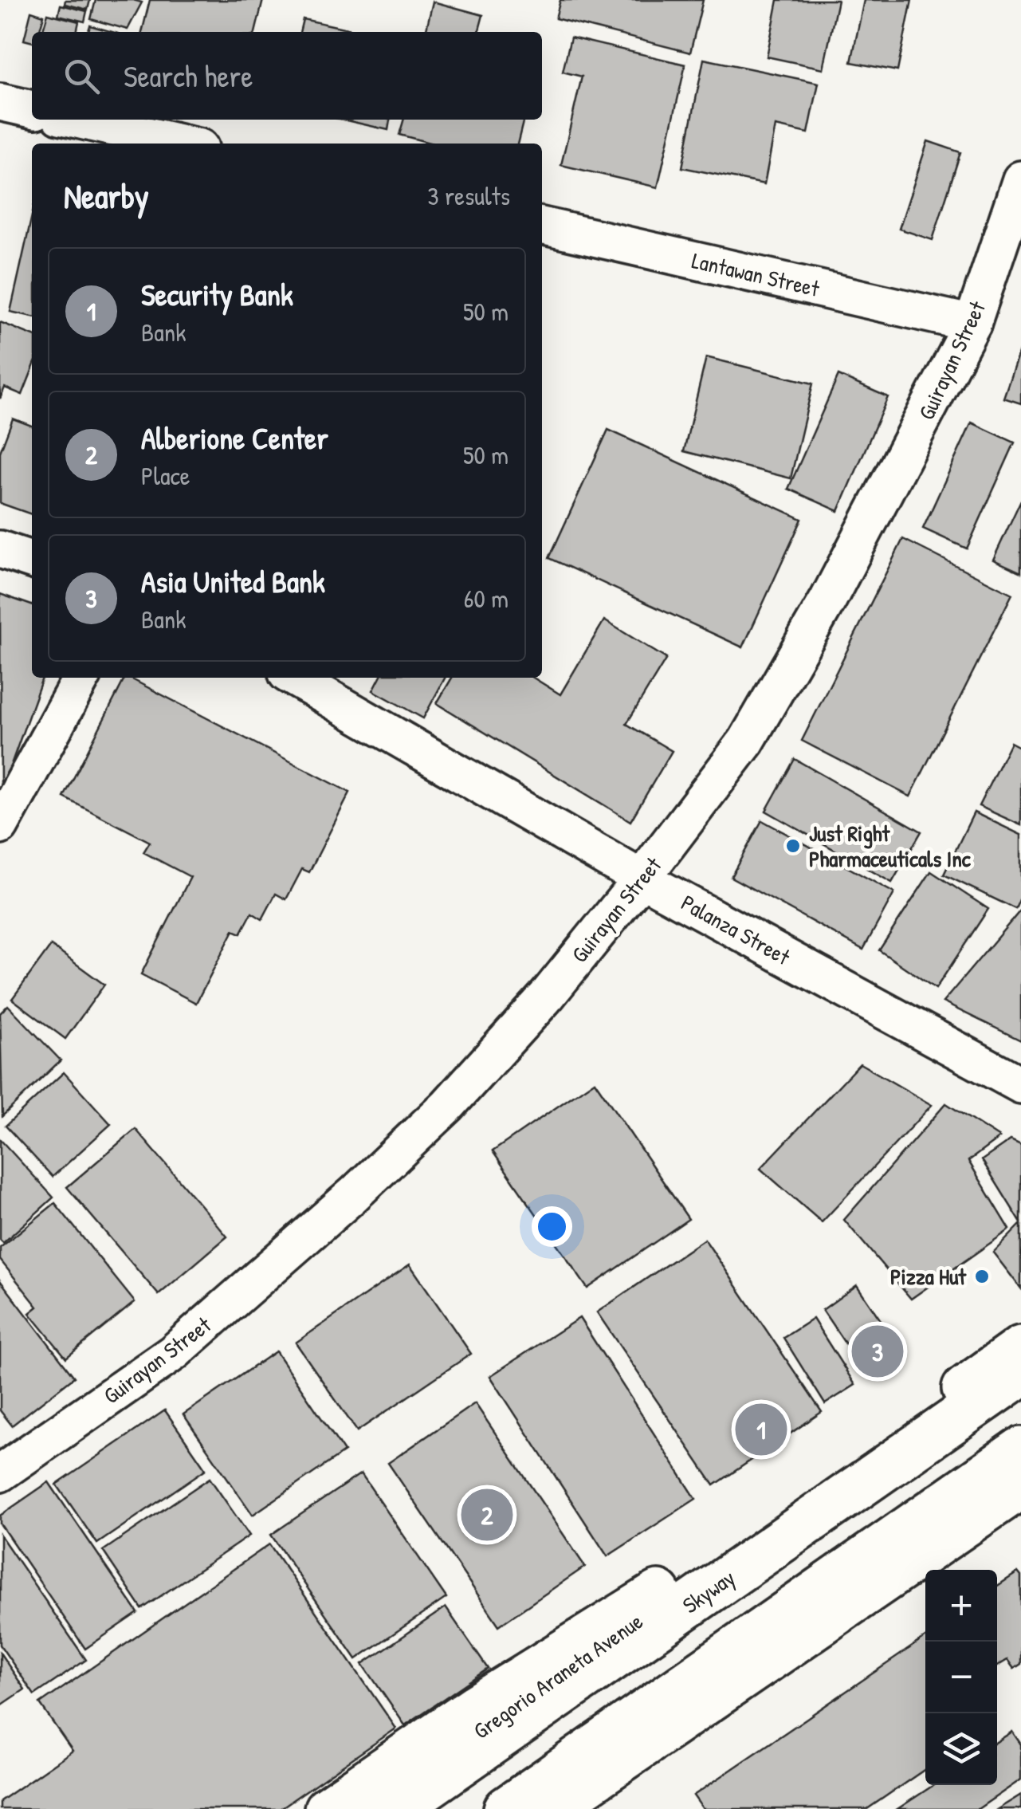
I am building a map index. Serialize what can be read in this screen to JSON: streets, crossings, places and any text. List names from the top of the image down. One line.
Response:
{"streets":{"main road":["Skyway","Gregorio Araneta Avenue"],"street":["Lantawan Street","Guirayan Street","Palanza Street"]},"crossings":[["Lantawan Street","Guirayan Street"],["Guirayan Street","Palanza Street"]],"places":["Just Right Pharmaceuticals Inc","Pizza Hut"],"page":{"search":"Search here","heading":["Nearby","3 results"],"list":[{"mark":"1","name":"Security Bank","note":"Bank","value":"50 m"},{"mark":"2","name":"Alberione Center","note":"Place","value":"50 m"},{"mark":"3","name":"Asia United Bank","note":"Bank","value":"60 m"}],"pins":["3","1","2"],"map_buttons":["+","−"]}}
